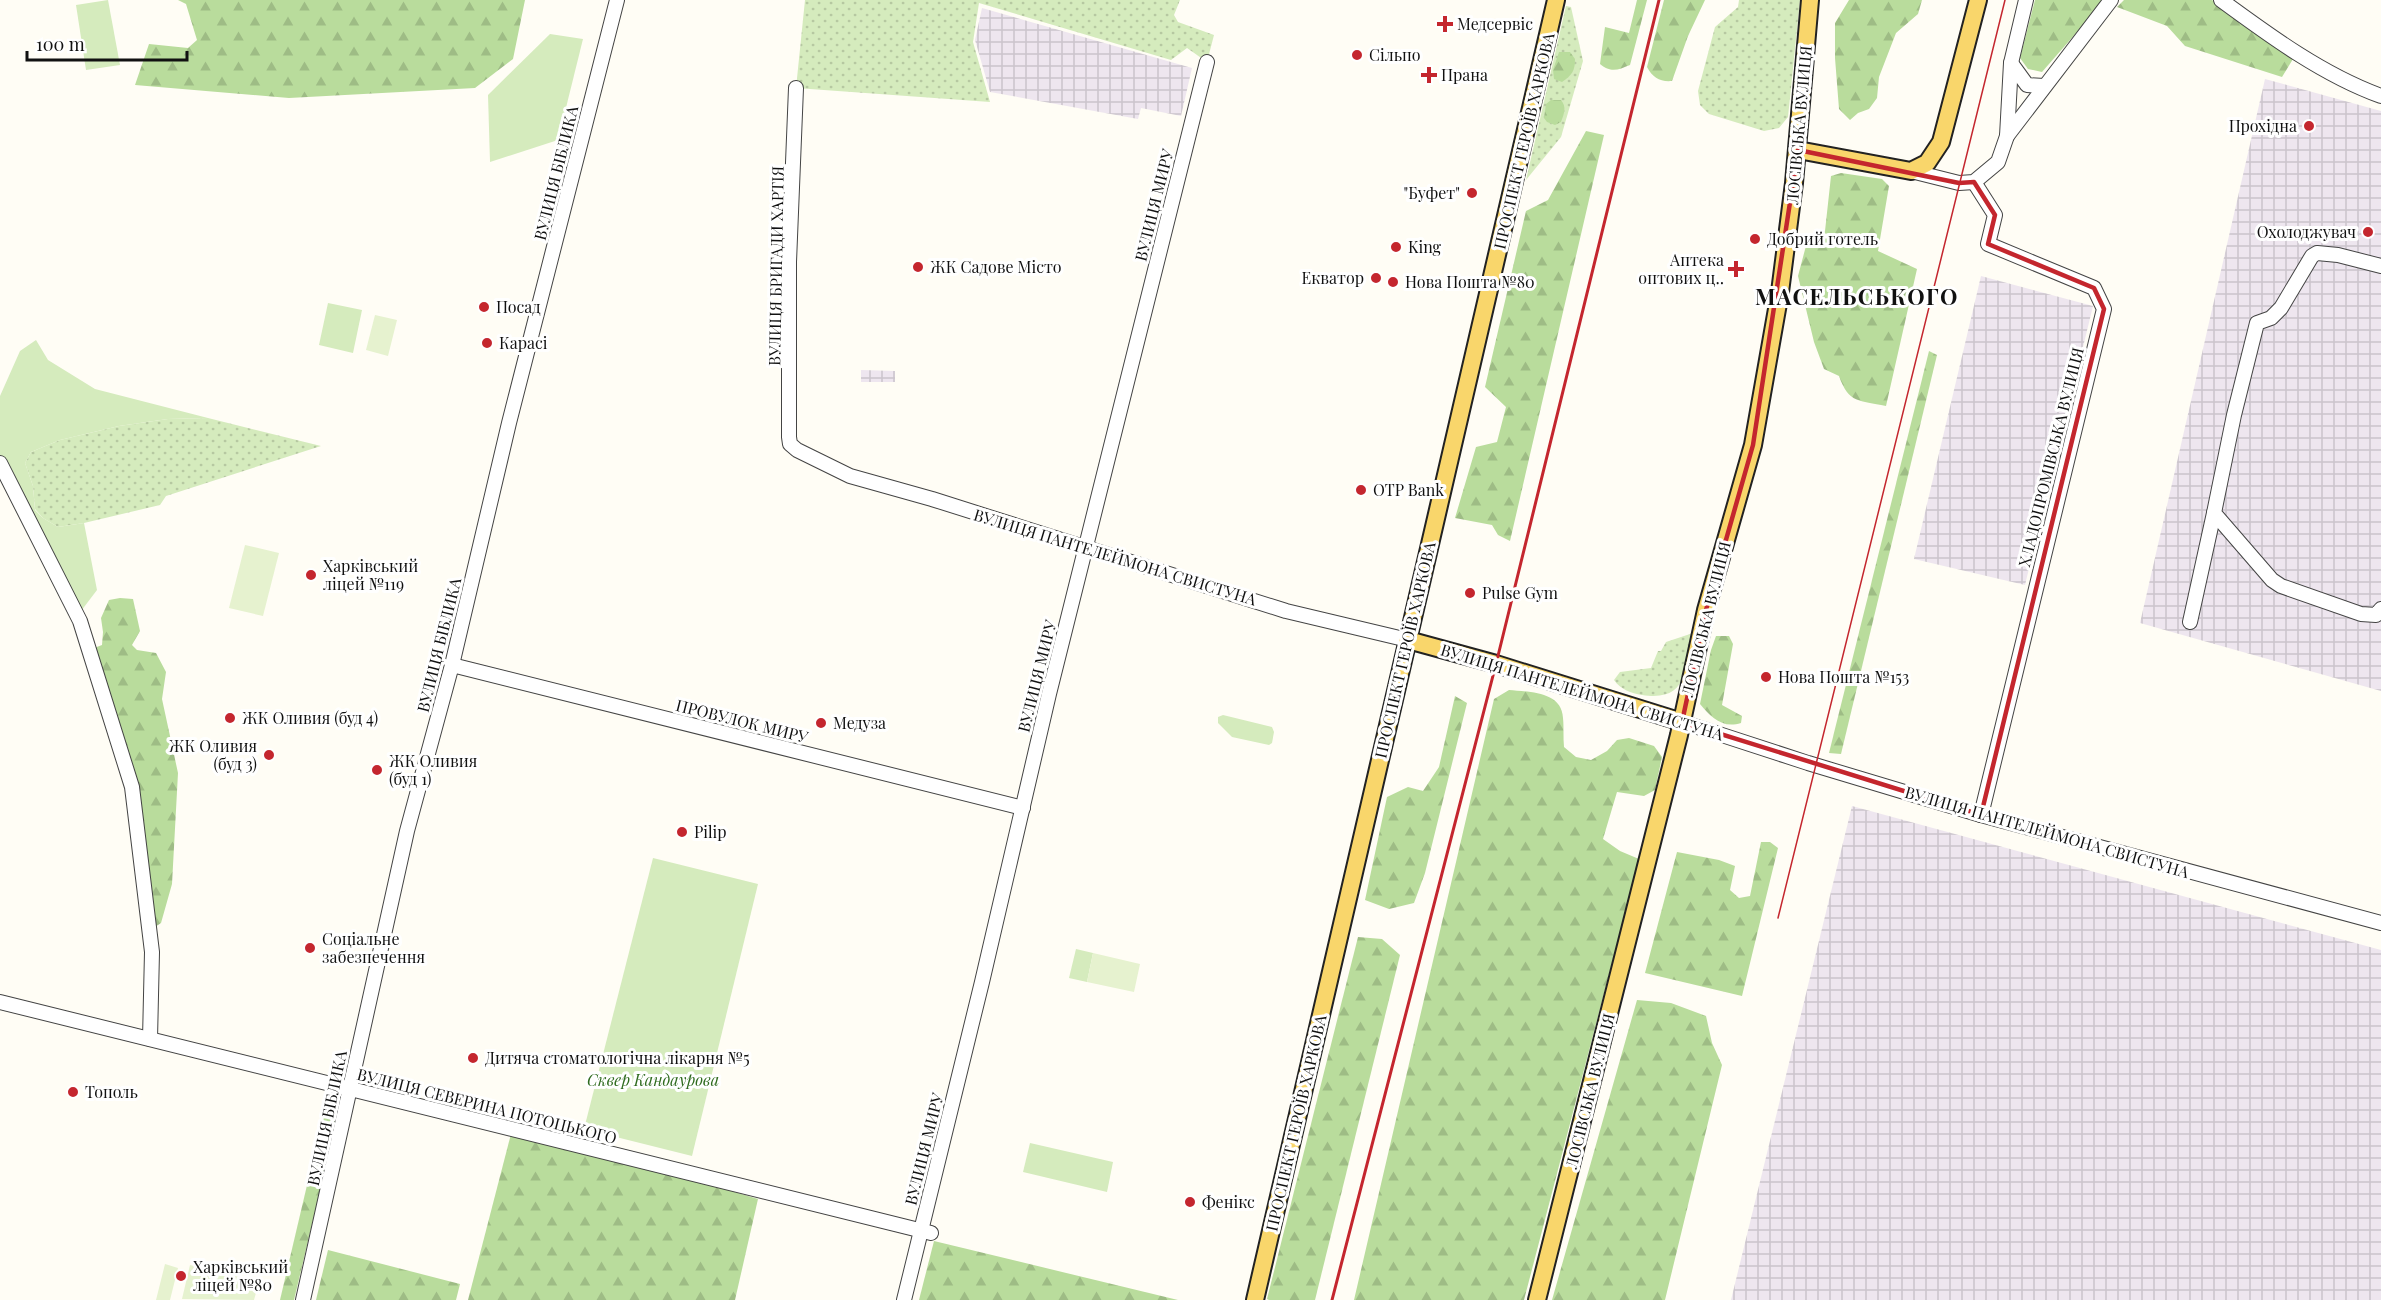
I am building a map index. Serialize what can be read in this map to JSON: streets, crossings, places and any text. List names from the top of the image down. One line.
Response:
{"streets":{"main road":["ЛОСІВСЬКА ВУЛИЦЯ","ПРОСПЕКТ ГЕРОЇВ ХАРКОВА","ВУЛИЦЯ ПАНТЕЛЕЙМОНА СВИСТУНА"],"street":["ВУЛИЦЯ БІБЛИКА","ВУЛИЦЯ МИРУ","ВУЛИЦЯ БРИГАДИ ХАРТІЯ","ХЛАДОПРОМІВСЬКА ВУЛИЦЯ","ПРОВУЛОК МИРУ","ВУЛИЦЯ СЕВЕРИНА ПОТОЦЬКОГО"]},"crossings":[["ЛОСІВСЬКА ВУЛИЦЯ","ВУЛИЦЯ ПАНТЕЛЕЙМОНА СВИСТУНА"],["ПРОСПЕКТ ГЕРОЇВ ХАРКОВА","ВУЛИЦЯ ПАНТЕЛЕЙМОНА СВИСТУНА"],["ВУЛИЦЯ БІБЛИКА","ПРОВУЛОК МИРУ"],["ВУЛИЦЯ БІБЛИКА","ВУЛИЦЯ СЕВЕРИНА ПОТОЦЬКОГО"],["ВУЛИЦЯ МИРУ","ВУЛИЦЯ ПАНТЕЛЕЙМОНА СВИСТУНА"],["ВУЛИЦЯ МИРУ","ПРОВУЛОК МИРУ"],["ВУЛИЦЯ МИРУ","ВУЛИЦЯ СЕВЕРИНА ПОТОЦЬКОГО"],["ВУЛИЦЯ БРИГАДИ ХАРТІЯ","ВУЛИЦЯ ПАНТЕЛЕЙМОНА СВИСТУНА"],["ХЛАДОПРОМІВСЬКА ВУЛИЦЯ","ВУЛИЦЯ ПАНТЕЛЕЙМОНА СВИСТУНА"]],"districts":["МАСЕЛЬСЬКОГО"],"parks":["Сквер Кандаурова"],"places":{"health":["Медсервіс","Прана","Аптека оптових ц‥"],"other":["Сільпо","Прохідна","\"Буфет\"","Охолоджувач","Добрий готель","King","ЖК Садове Місто","Екватор","Нова Пошта №80","Посад","Карасі","OTP Bank","Харківський ліцей №119","Pulse Gym","Нова Пошта №153","ЖК Оливия (буд 4)","Медуза","ЖК Оливия (буд 3)","ЖК Оливия (буд 1)","Pilip","Соціальне забезпечення","Дитяча стоматологiчна лiкарня №5","Тополь","Фенікс","Харківський ліцей №80"]},"scale_bar":"100 m"}
